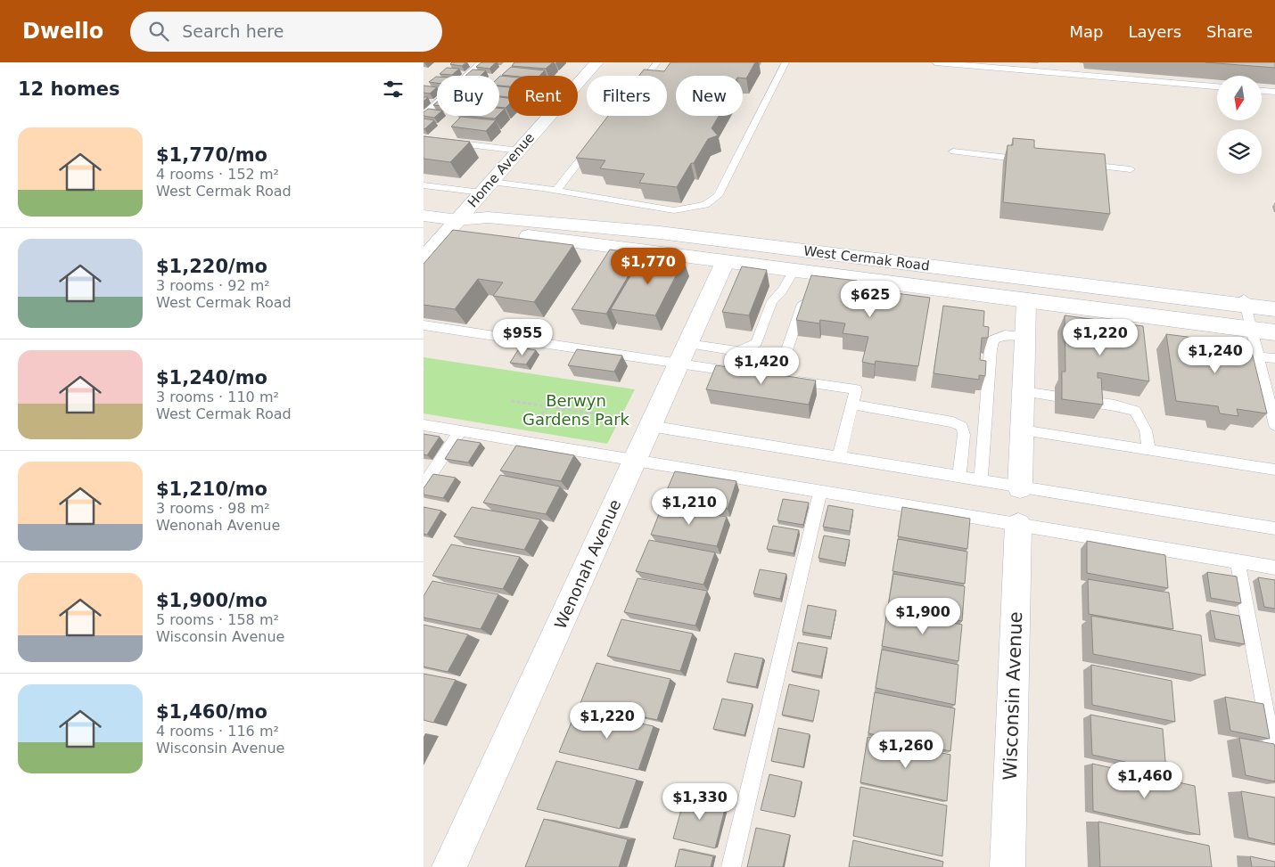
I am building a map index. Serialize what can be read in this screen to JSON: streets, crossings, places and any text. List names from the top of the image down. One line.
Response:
{"streets":{"main road":["Home Avenue","West Cermak Road","Wenonah Avenue","Wisconsin Avenue"]},"crossings":[["Home Avenue","West Cermak Road"],["West Cermak Road","Wenonah Avenue"]],"parks":["Berwyn Gardens Park"],"north":"bottom","page":{"header":"Dwello","search":"Search here","nav":["Map","Layers","Share"],"heading":"12 homes","chip":["Buy","Rent","Filters","New"],"list":[{"name":"$1,770/mo","note":"4 rooms · 152 m² · West Cermak Road"},{"name":"$1,220/mo","note":"3 rooms · 92 m² · West Cermak Road"},{"name":"$1,240/mo","note":"3 rooms · 110 m² · West Cermak Road"},{"name":"$1,210/mo","note":"3 rooms · 98 m² · Wenonah Avenue"},{"name":"$1,900/mo","note":"5 rooms · 158 m² · Wisconsin Avenue"},{"name":"$1,460/mo","note":"4 rooms · 116 m² · Wisconsin Avenue"}],"price":["$1,770","$625","$955","$1,220","$1,240","$1,420","$1,210","$1,900","$1,220","$1,260","$1,460","$1,330"]}}
